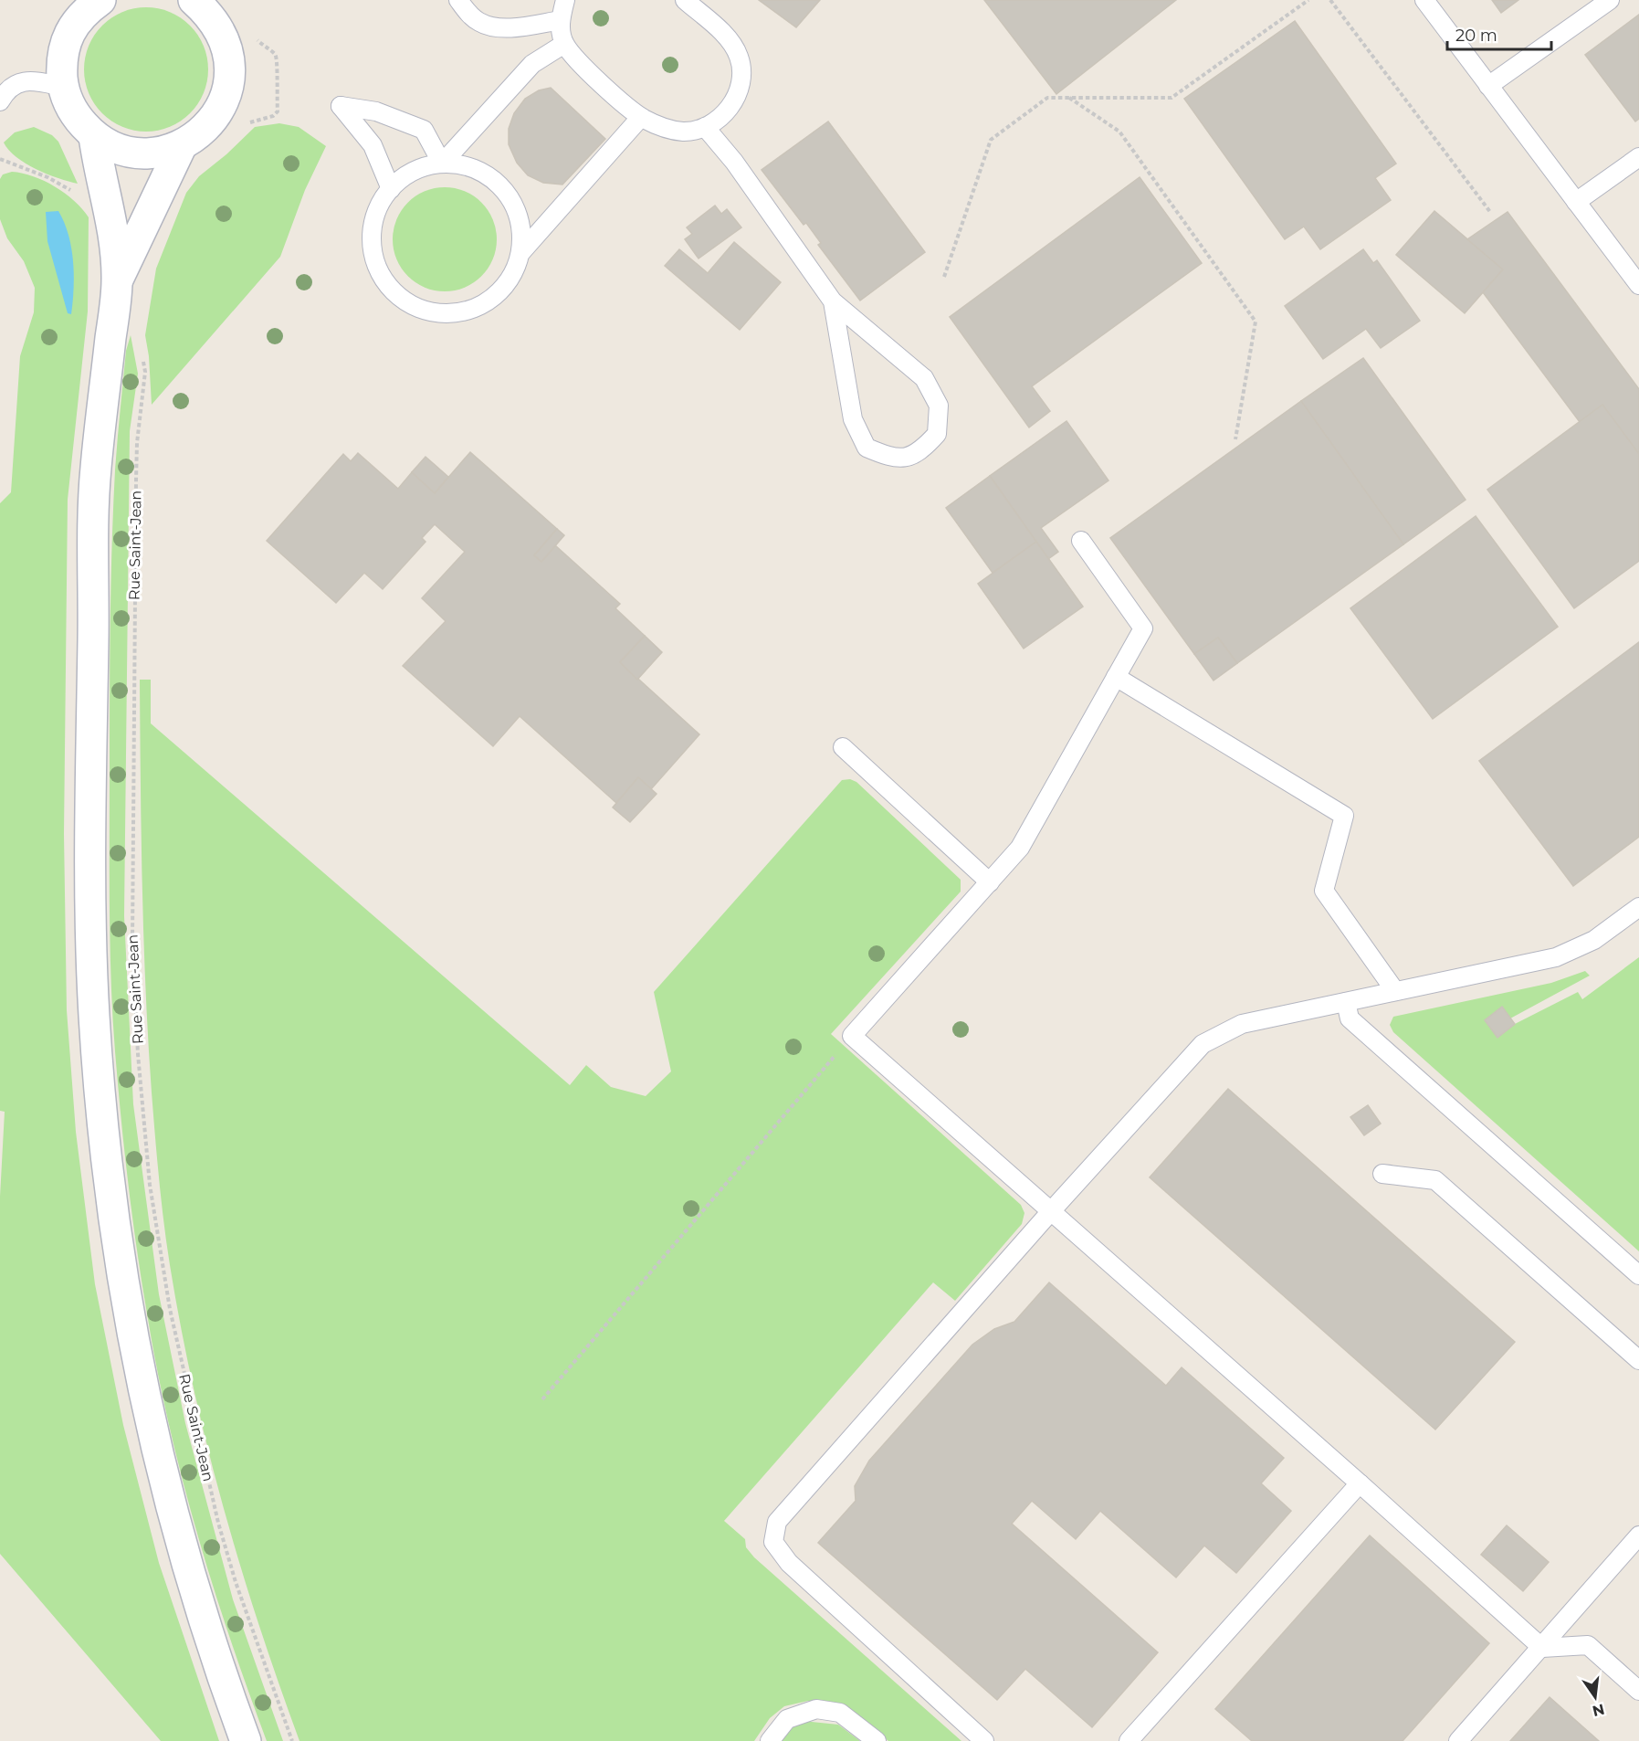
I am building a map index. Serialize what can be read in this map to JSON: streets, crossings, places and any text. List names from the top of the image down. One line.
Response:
{"streets":{"path":["Rue Saint-Jean"]},"scale_bar":"20 m","north":"bottom"}
